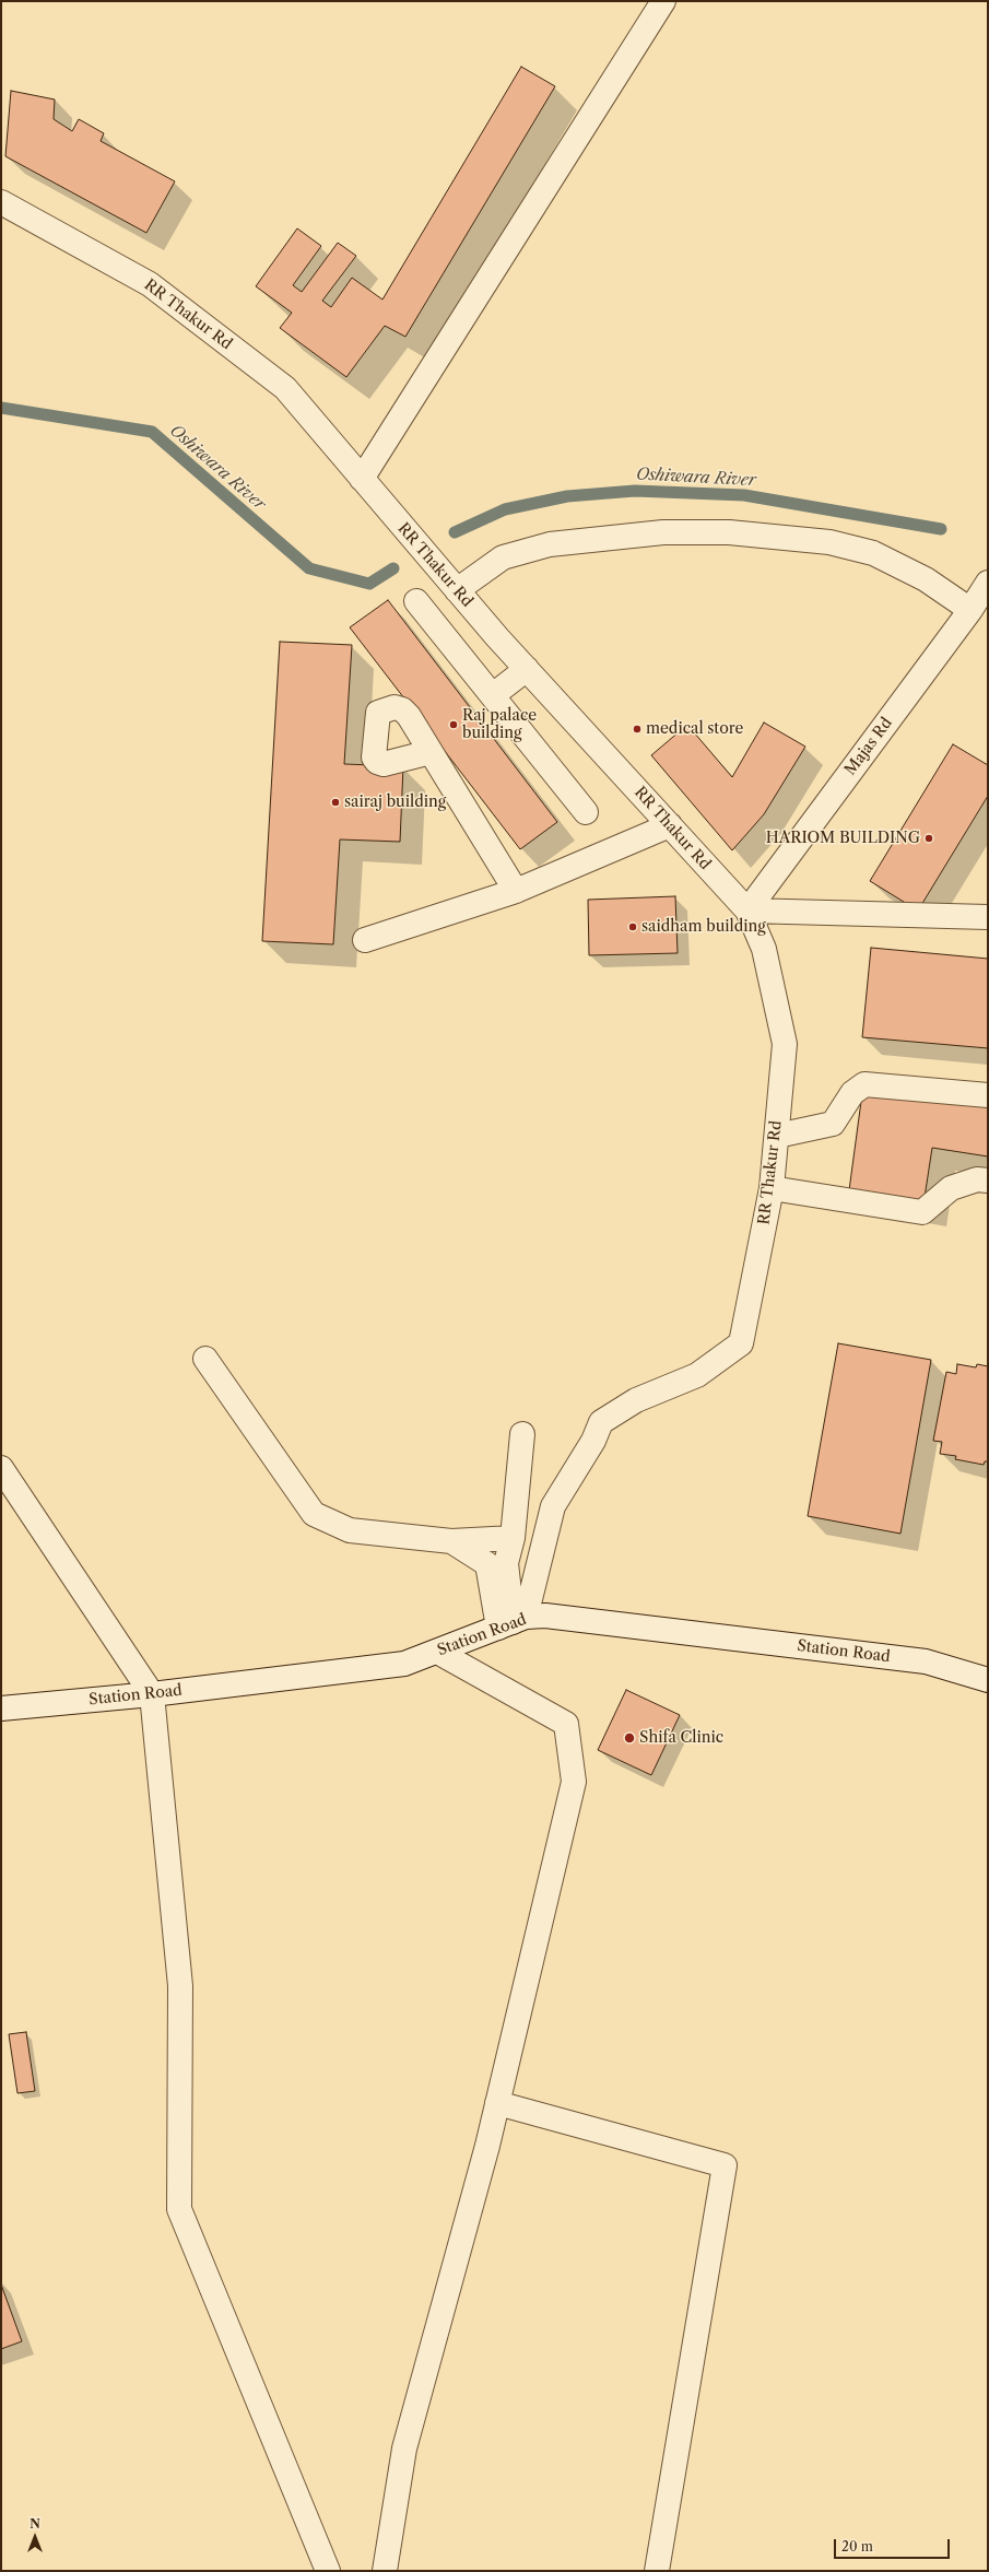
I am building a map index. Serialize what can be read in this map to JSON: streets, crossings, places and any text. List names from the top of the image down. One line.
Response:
{"streets":{"street":["RR Thakur Rd","Majas Rd","Station Road"]},"crossings":[["RR Thakur Rd","Majas Rd"],["RR Thakur Rd","Station Road"]],"water":["Oshiwara River"],"places":["Raj palace building","medical store","sairaj building","HARIOM BUILDING","saidham building","Shifa Clinic"],"scale_bar":"20 m","north":"top"}
